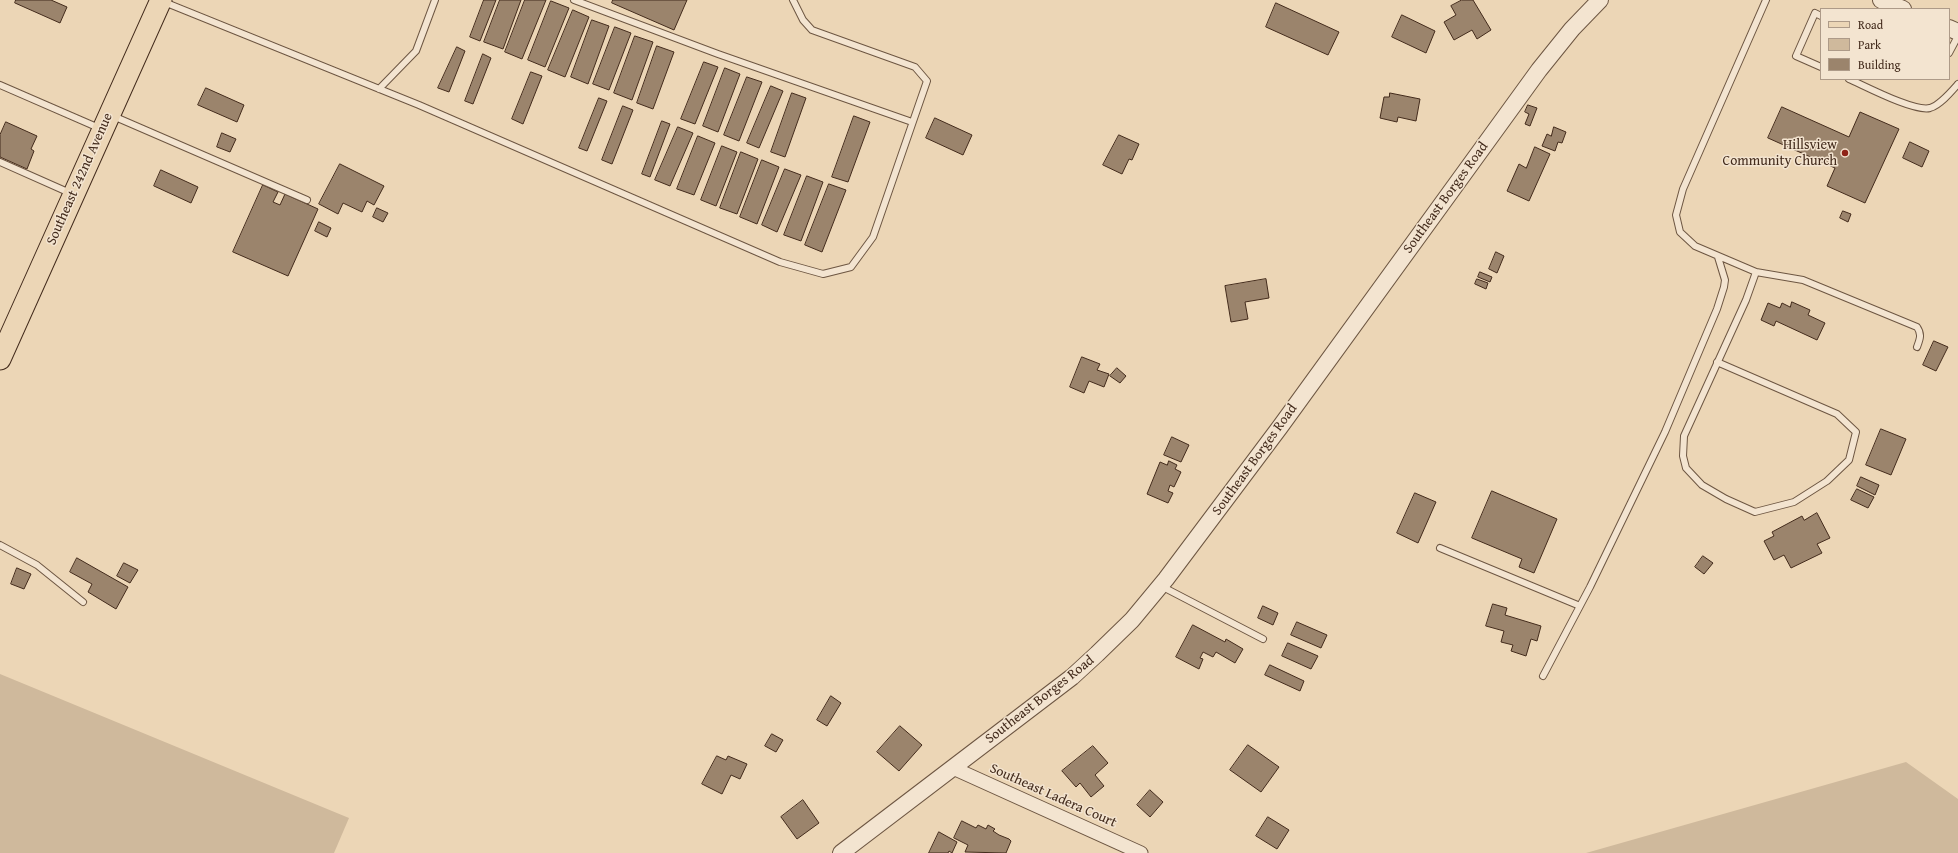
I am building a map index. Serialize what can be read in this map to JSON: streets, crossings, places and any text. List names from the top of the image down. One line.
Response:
{"streets":{"main road":["Southeast 242nd Avenue"],"street":["Southeast Borges Road","Southeast Ladera Court"]},"crossings":[["Southeast Borges Road","Southeast Ladera Court"]],"places":["Hillsview Community Church"],"legend":["Road","Park","Building"]}
